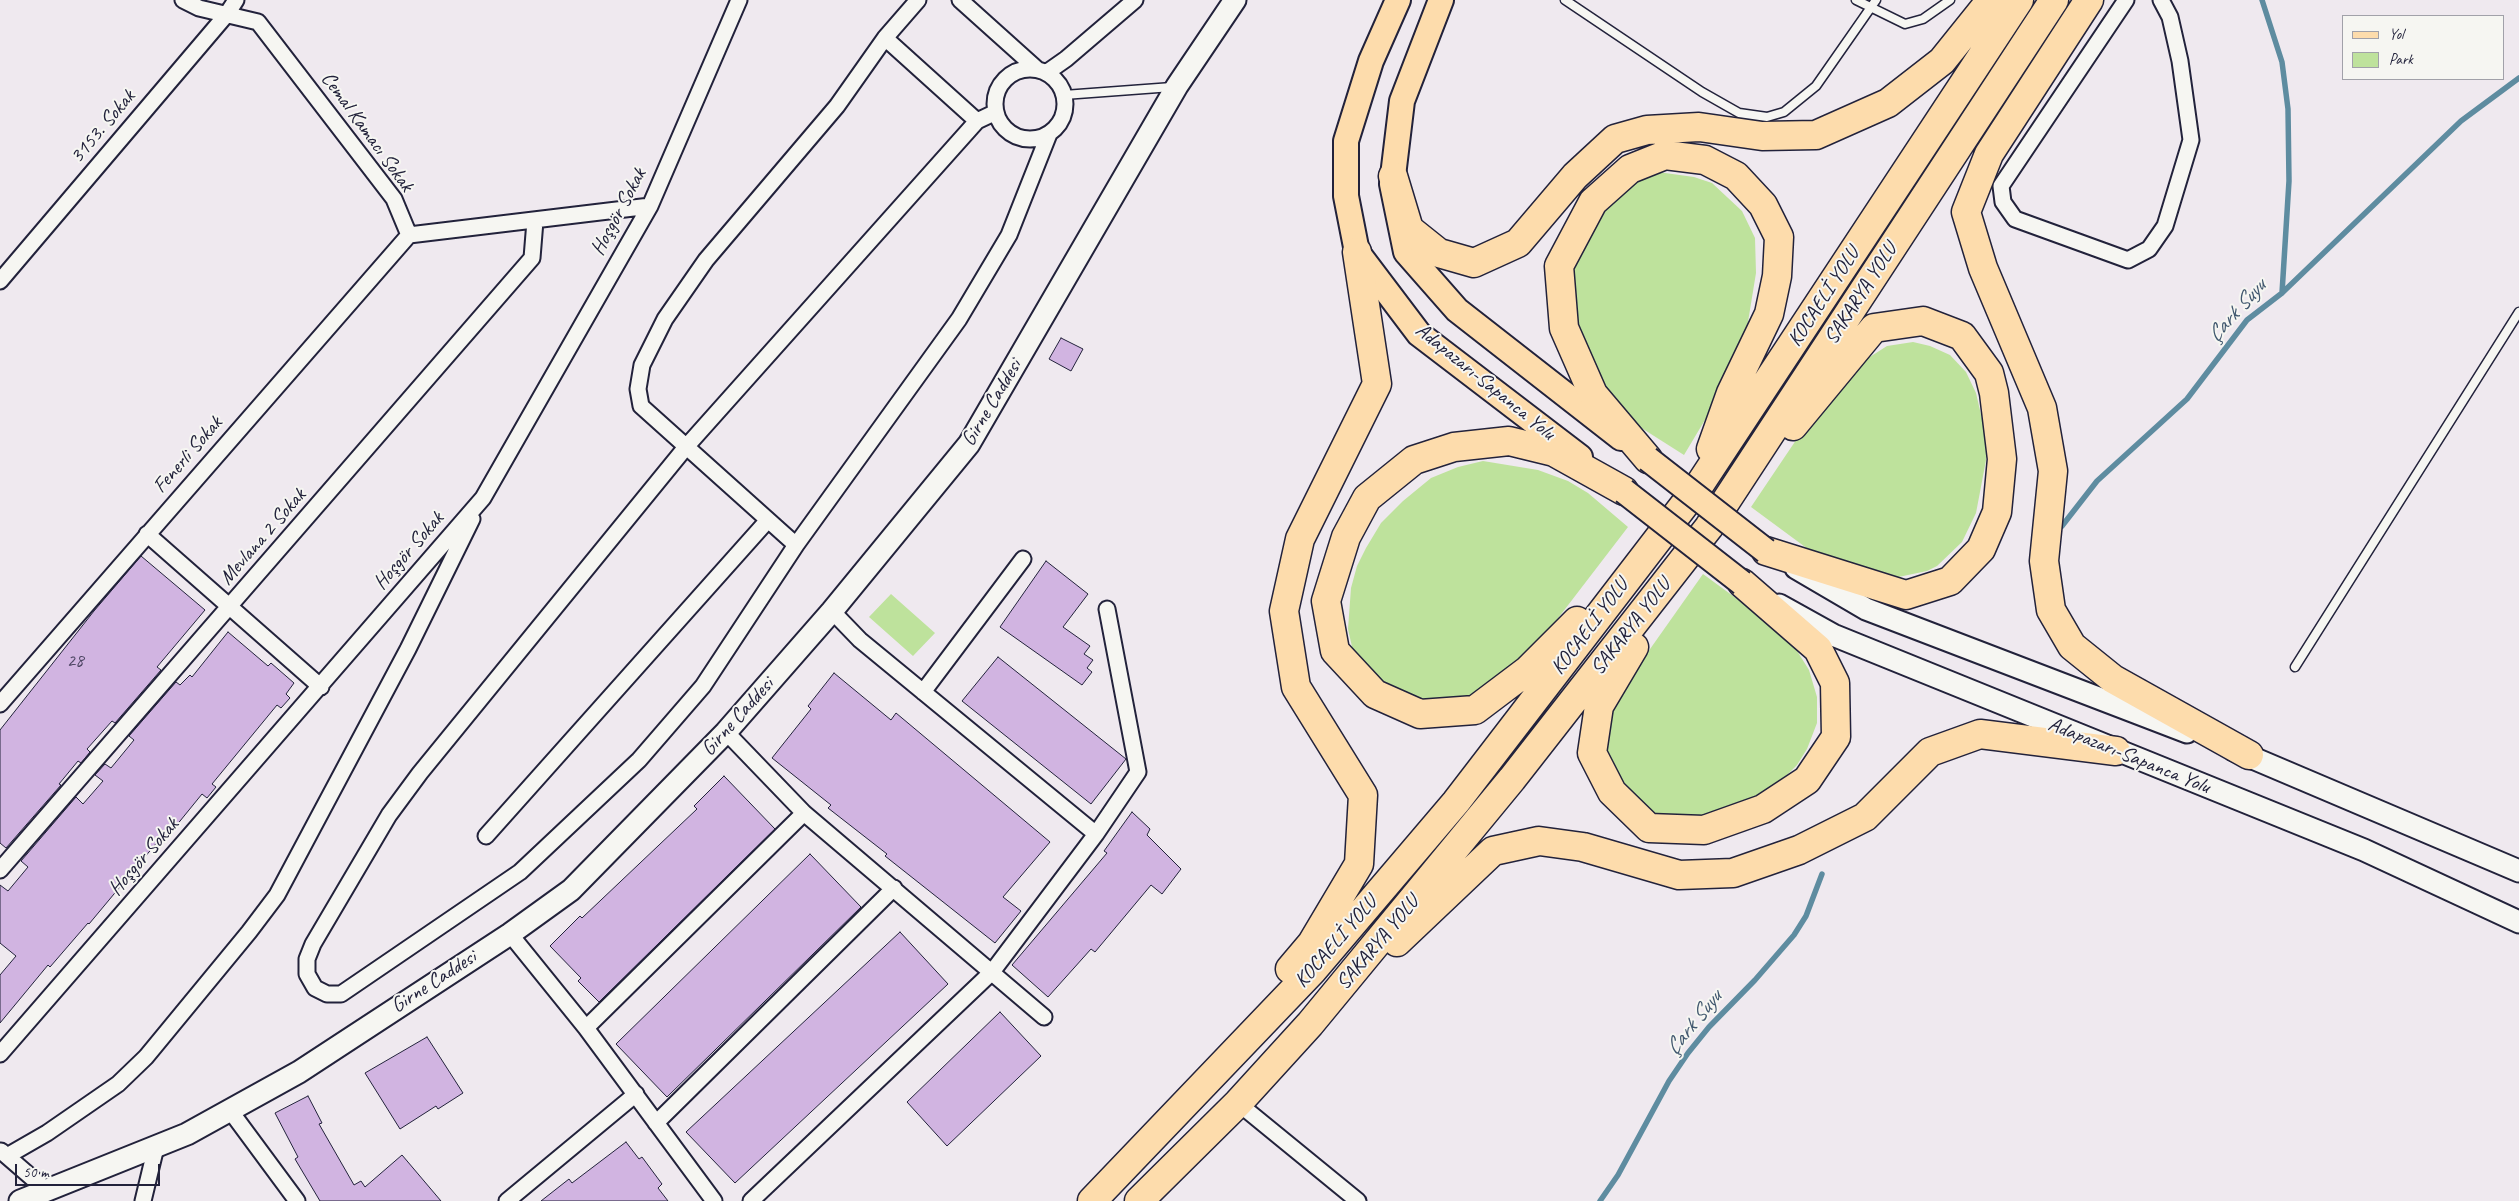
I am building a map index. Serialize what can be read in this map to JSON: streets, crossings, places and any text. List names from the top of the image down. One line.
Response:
{"streets":{"highway":["SAKARYA YOLU","KOCAELİ YOLU"],"main road":["Adapazarı-Sapanca Yolu"],"street":["3153. Sokak","Cemal Kamacı Sokak","Hoşgör Sokak","Girne Caddesi","Fenerli Sokak","Mevlana 2 Sokak"]},"crossings":[["3153. Sokak","Cemal Kamacı Sokak"],["Cemal Kamacı Sokak","Fenerli Sokak"]],"water":["Çark Suyu"],"house_numbers":["28"],"legend":["Yol","Park"],"scale_bar":"50 m"}
